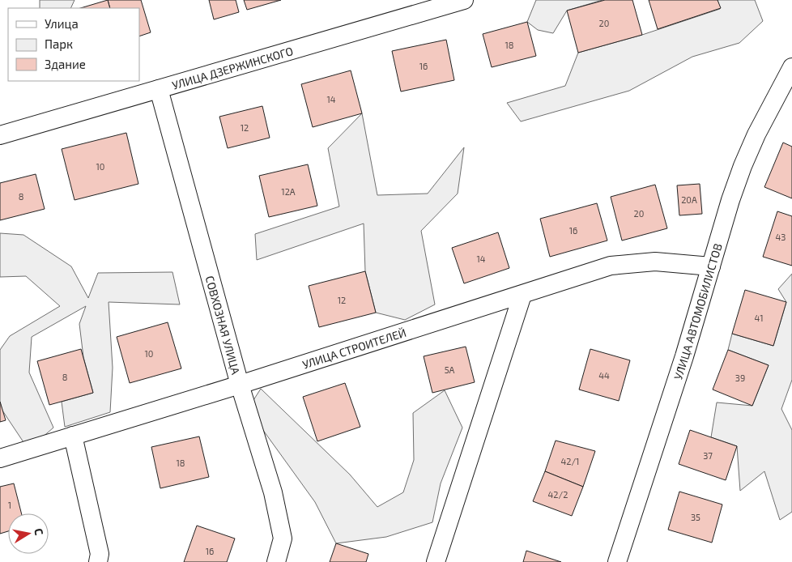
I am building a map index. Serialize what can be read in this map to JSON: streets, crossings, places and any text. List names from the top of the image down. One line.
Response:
{"streets":{"street":["УЛИЦА ДЗЕРЖИНСКОГО","УЛИЦА АВТОМОБИЛИСТОВ","СОВХОЗНАЯ УЛИЦА","УЛИЦА СТРОИТЕЛЕЙ"]},"crossings":[["УЛИЦА ДЗЕРЖИНСКОГО","СОВХОЗНАЯ УЛИЦА"],["УЛИЦА АВТОМОБИЛИСТОВ","УЛИЦА СТРОИТЕЛЕЙ"],["СОВХОЗНАЯ УЛИЦА","УЛИЦА СТРОИТЕЛЕЙ"]],"house_numbers":["20","18","16","14","12","10","12А","8","20А","20","16","43","14","12","41","10","5А","44","8","39","37","42/1","18","42/2","1","35","16"],"legend":["Улица","Парк","Здание"],"north":"right"}
